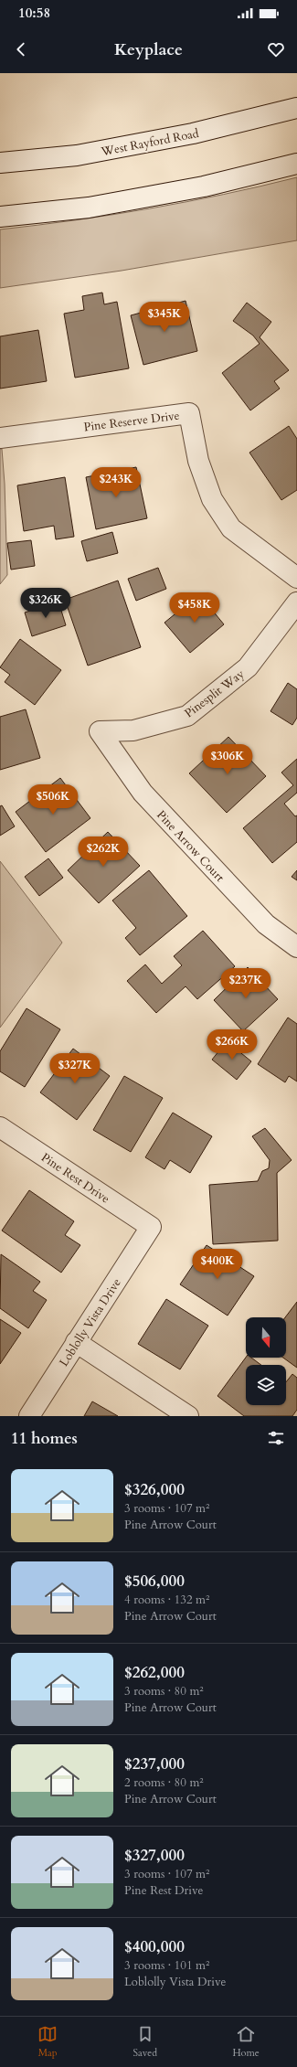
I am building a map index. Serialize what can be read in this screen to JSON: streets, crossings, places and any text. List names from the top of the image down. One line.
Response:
{"streets":{"street":["West Rayford Road","Pine Reserve Drive","Pinesplit Way","Pine Arrow Court","Pine Rest Drive","Loblolly Vista Drive"]},"crossings":[["Pinesplit Way","Pine Arrow Court"],["Pine Rest Drive","Loblolly Vista Drive"]],"north":"bottom","page":{"status":"10:58","header":"Keyplace","price":["$345K","$243K","$326K","$458K","$306K","$506K","$262K","$237K","$266K","$327K","$400K"],"heading":"11 homes","list":[{"name":"$326,000","note":"3 rooms · 107 m² · Pine Arrow Court"},{"name":"$506,000","note":"4 rooms · 132 m² · Pine Arrow Court"},{"name":"$262,000","note":"3 rooms · 80 m² · Pine Arrow Court"},{"name":"$237,000","note":"2 rooms · 80 m² · Pine Arrow Court"},{"name":"$327,000","note":"3 rooms · 107 m² · Pine Rest Drive"},{"name":"$400,000","note":"3 rooms · 101 m² · Loblolly Vista Drive"}],"tabs":["Map","Saved","Home"]}}
